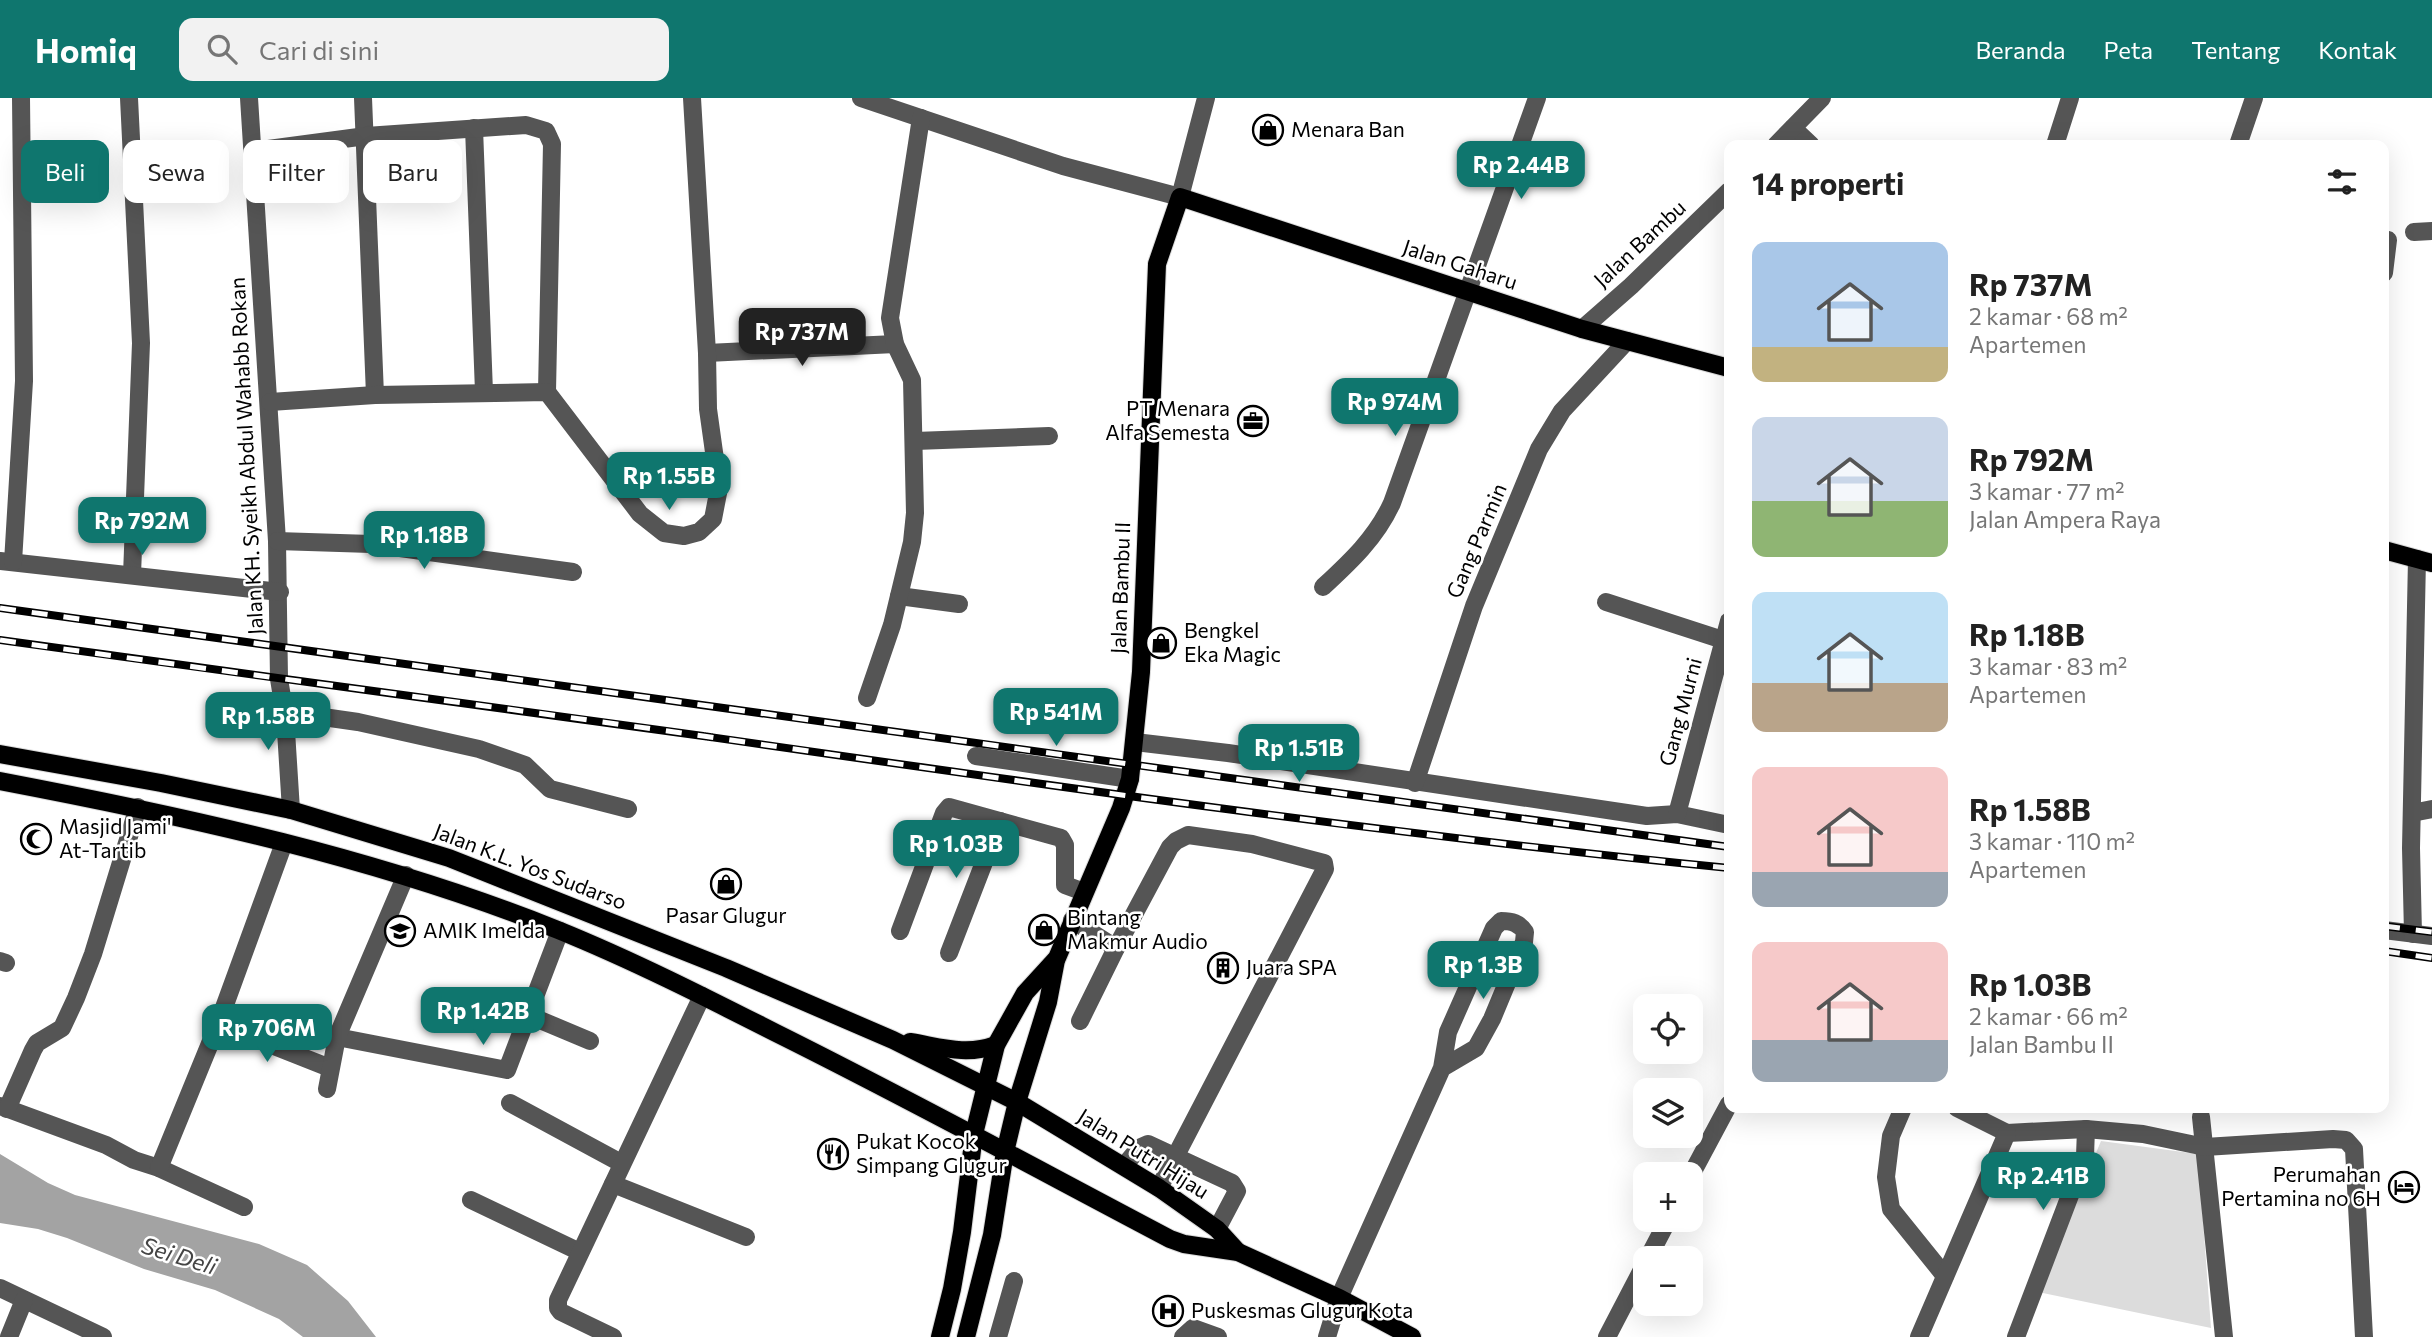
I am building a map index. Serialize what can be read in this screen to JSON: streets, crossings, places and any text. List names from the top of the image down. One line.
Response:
{"streets":{"main road":["Jalan Gaharu","Jalan Bambu II","Jalan K.L. Yos Sudarso","Jalan Putri Hijau"],"street":["Jalan Bambu","Jalan KH. Syeikh Abdul Wahabb Rokan","Gang Parmin","Gang Murni"]},"crossings":[["Jalan Bambu","Jalan Gaharu"],["Jalan Gaharu","Gang Parmin"],["Jalan Gaharu","Jalan Bambu II"],["Jalan KH. Syeikh Abdul Wahabb Rokan","Jalan K.L. Yos Sudarso"],["Jalan Bambu II","Jalan K.L. Yos Sudarso"],["Jalan K.L. Yos Sudarso","Jalan Putri Hijau"]],"water":["Sei Deli"],"places":{"shop":["Menara Ban","Bengkel Eka Magic","Pasar Glugur","Bintang Makmur Audio"],"office":["PT Menara Alfa Semesta"],"mosque":["Masjid Jami' At-Tartib"],"school or university":["AMIK Imelda"],"building":["Juara SPA"],"restaurant":["Pukat Kocok Simpang Glugur"],"hotel":["Perumahan Pertamina no 6H"],"hospital":["Puskesmas Glugur Kota"]},"page":{"header":"Homiq","search":"Cari di sini","nav":["Beranda","Peta","Tentang","Kontak"],"chip":["Beli","Sewa","Filter","Baru"],"heading":"14 properti","price":["Rp 2.44B","Rp 737M","Rp 974M","Rp 1.55B","Rp 792M","Rp 1.18B","Rp 541M","Rp 1.58B","Rp 1.51B","Rp 1.03B","Rp 1.3B","Rp 1.42B","Rp 706M","Rp 2.41B"],"list":[{"name":"Rp 737M","note":"2 kamar · 68 m² · Apartemen"},{"name":"Rp 792M","note":"3 kamar · 77 m² · Jalan Ampera Raya"},{"name":"Rp 1.18B","note":"3 kamar · 83 m² · Apartemen"},{"name":"Rp 1.58B","note":"3 kamar · 110 m² · Apartemen"},{"name":"Rp 1.03B","note":"2 kamar · 66 m² · Jalan Bambu II"}],"map_buttons":["+","−"]}}
